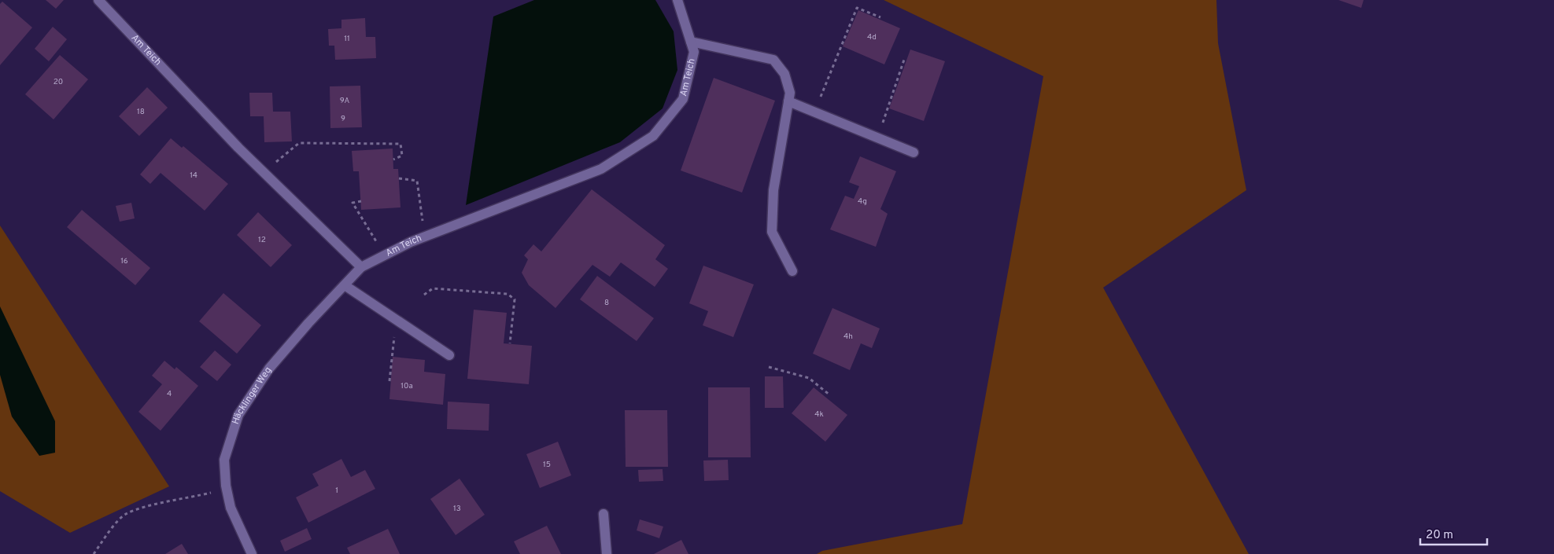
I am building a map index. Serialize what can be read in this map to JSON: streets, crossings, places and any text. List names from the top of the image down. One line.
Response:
{"streets":{"street":["Am Teich","Häcklinger Weg"]},"crossings":[["Am Teich","Häcklinger Weg"]],"house_numbers":["4d","11","20","9A","18","9","14","4g","12","16","8","4h","10a","4","4k","15","1","13"],"scale_bar":"20 m"}
